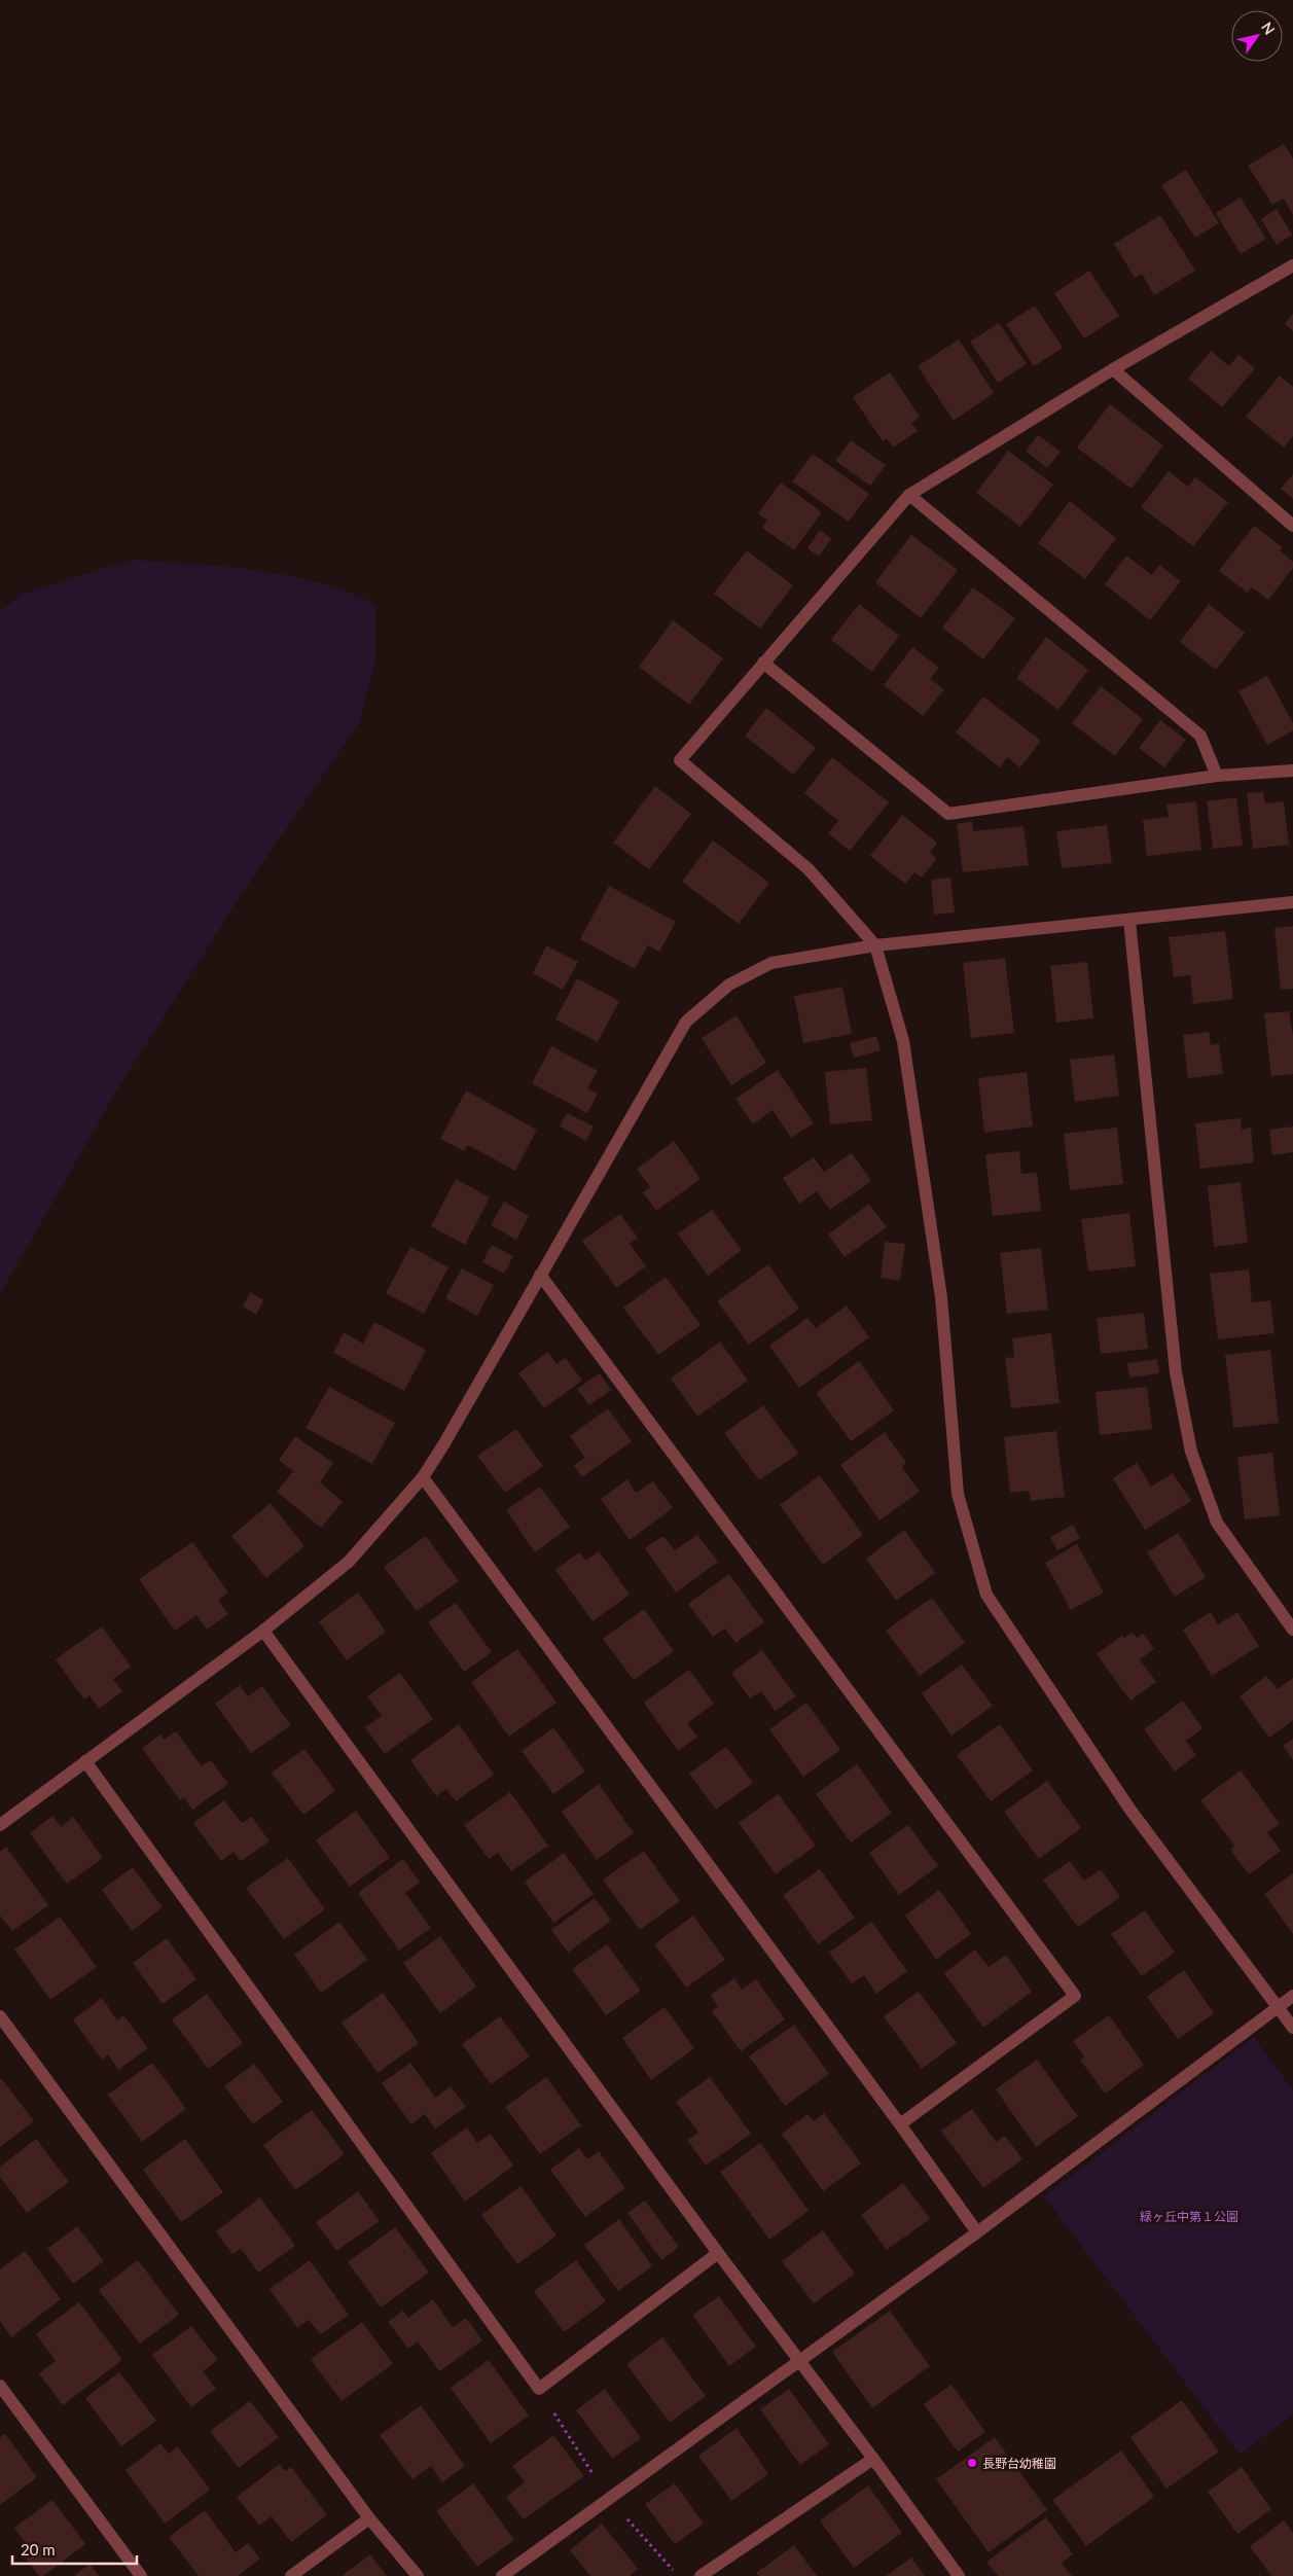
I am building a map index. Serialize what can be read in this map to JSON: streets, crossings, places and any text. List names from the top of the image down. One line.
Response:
{"parks":["緑ヶ丘中第１公園"],"places":["長野台幼稚園"],"scale_bar":"20 m","north":"top right"}
